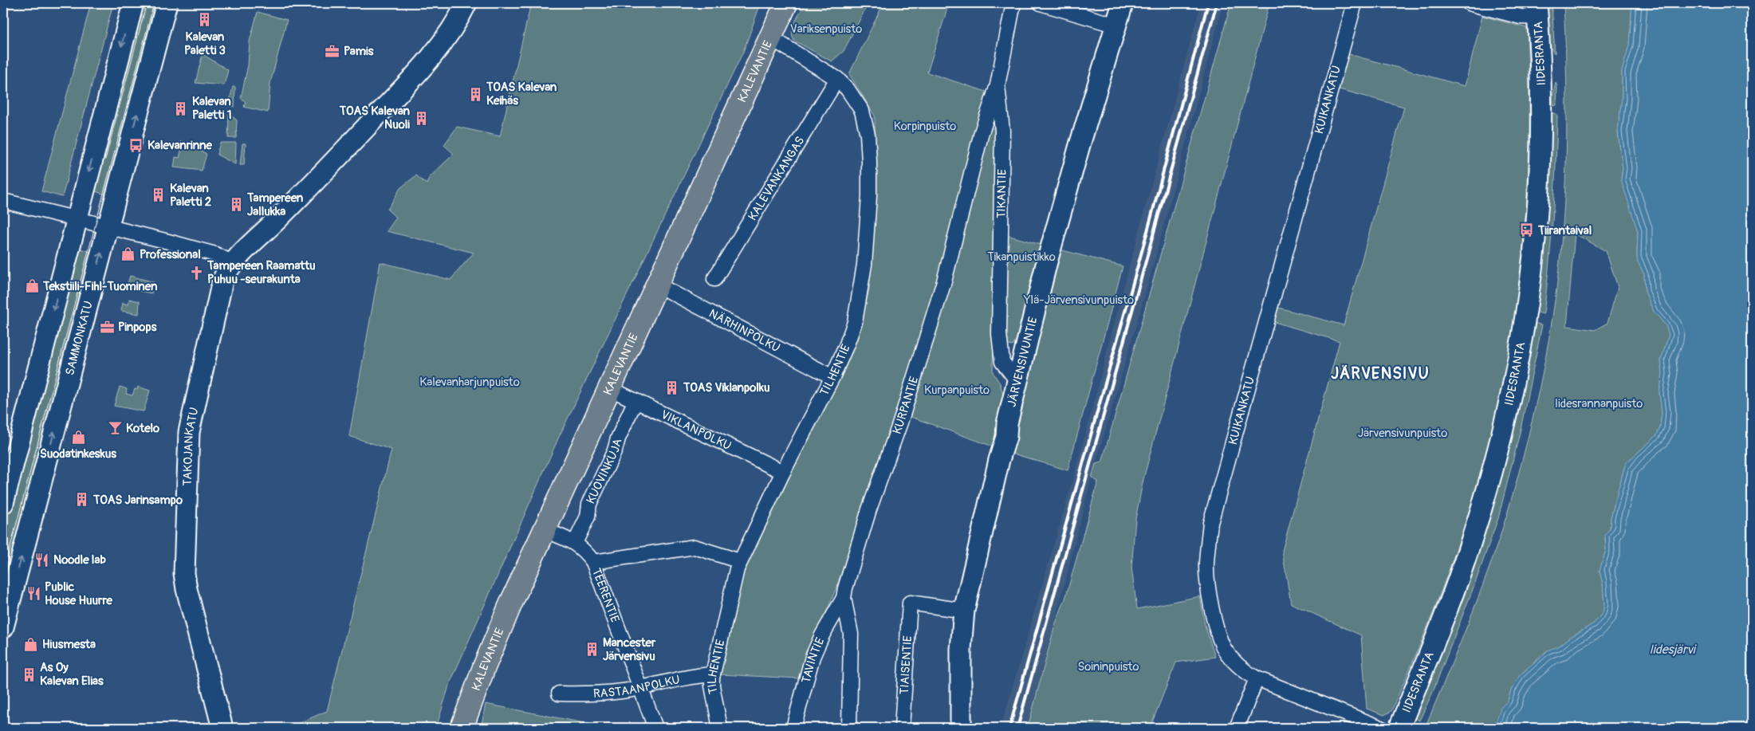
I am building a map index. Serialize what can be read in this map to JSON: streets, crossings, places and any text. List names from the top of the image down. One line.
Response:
{"streets":{"main road":["IIDESRANTA","KALEVANTIE","SAMMONKATU","JÄRVENSIVUNTIE","TAKOJANKATU"],"street":["KUIKANKATU","KALEVANKANGAS","TIKANTIE","NÄRHINPOLKU","TILHENTIE","KURPANTIE","VIKLANPOLKU","KUOVINKUJA","TEERENTIE","TAVINTIE","TIAISENTIE","RASTAANPOLKU"]},"crossings":[["KALEVANTIE","NÄRHINPOLKU"],["KALEVANTIE","TILHENTIE"],["KALEVANTIE","VIKLANPOLKU"],["KALEVANTIE","TEERENTIE"],["KALEVANKANGAS","TILHENTIE"],["TIKANTIE","JÄRVENSIVUNTIE"],["TIKANTIE","KURPANTIE"],["NÄRHINPOLKU","TILHENTIE"],["JÄRVENSIVUNTIE","TIAISENTIE"],["TILHENTIE","VIKLANPOLKU"],["TILHENTIE","RASTAANPOLKU"],["KURPANTIE","TAVINTIE"],["VIKLANPOLKU","KUOVINKUJA"],["KUOVINKUJA","TEERENTIE"],["TEERENTIE","RASTAANPOLKU"]],"districts":["JÄRVENSIVU"],"water":["Iidesjärvi"],"parks":["Variksenpuisto","Korpinpuisto","Tikanpuistikko","Ylä-Järvensivunpuisto","Kalevanharjunpuisto","Kurpanpuisto","Iidesrannanpuisto","Järvensivunpuisto","Soininpuisto"],"places":{"building":["Kalevan Paletti 3","TOAS Kalevan Keihäs","Kalevan Paletti 1","TOAS Kalevan Nuoli","Kalevan Paletti 2","Tampereen Jallukka","TOAS Viklanpolku","TOAS Jarinsampo","Mancester Järvensivu","As Oy Kalevan Elias"],"office":["Pamis","Pinpops"],"bus stop":["Kalevanrinne","Tiirantaival"],"shop":["Professional","Tekstiili-Fihl-Tuominen","Suodatinkeskus","Hiusmesta"],"church":["Tampereen Raamattu Puhuu -seurakunta"],"bar":["Kotelo"],"restaurant":["Noodle lab","Public House Huurre"]}}
